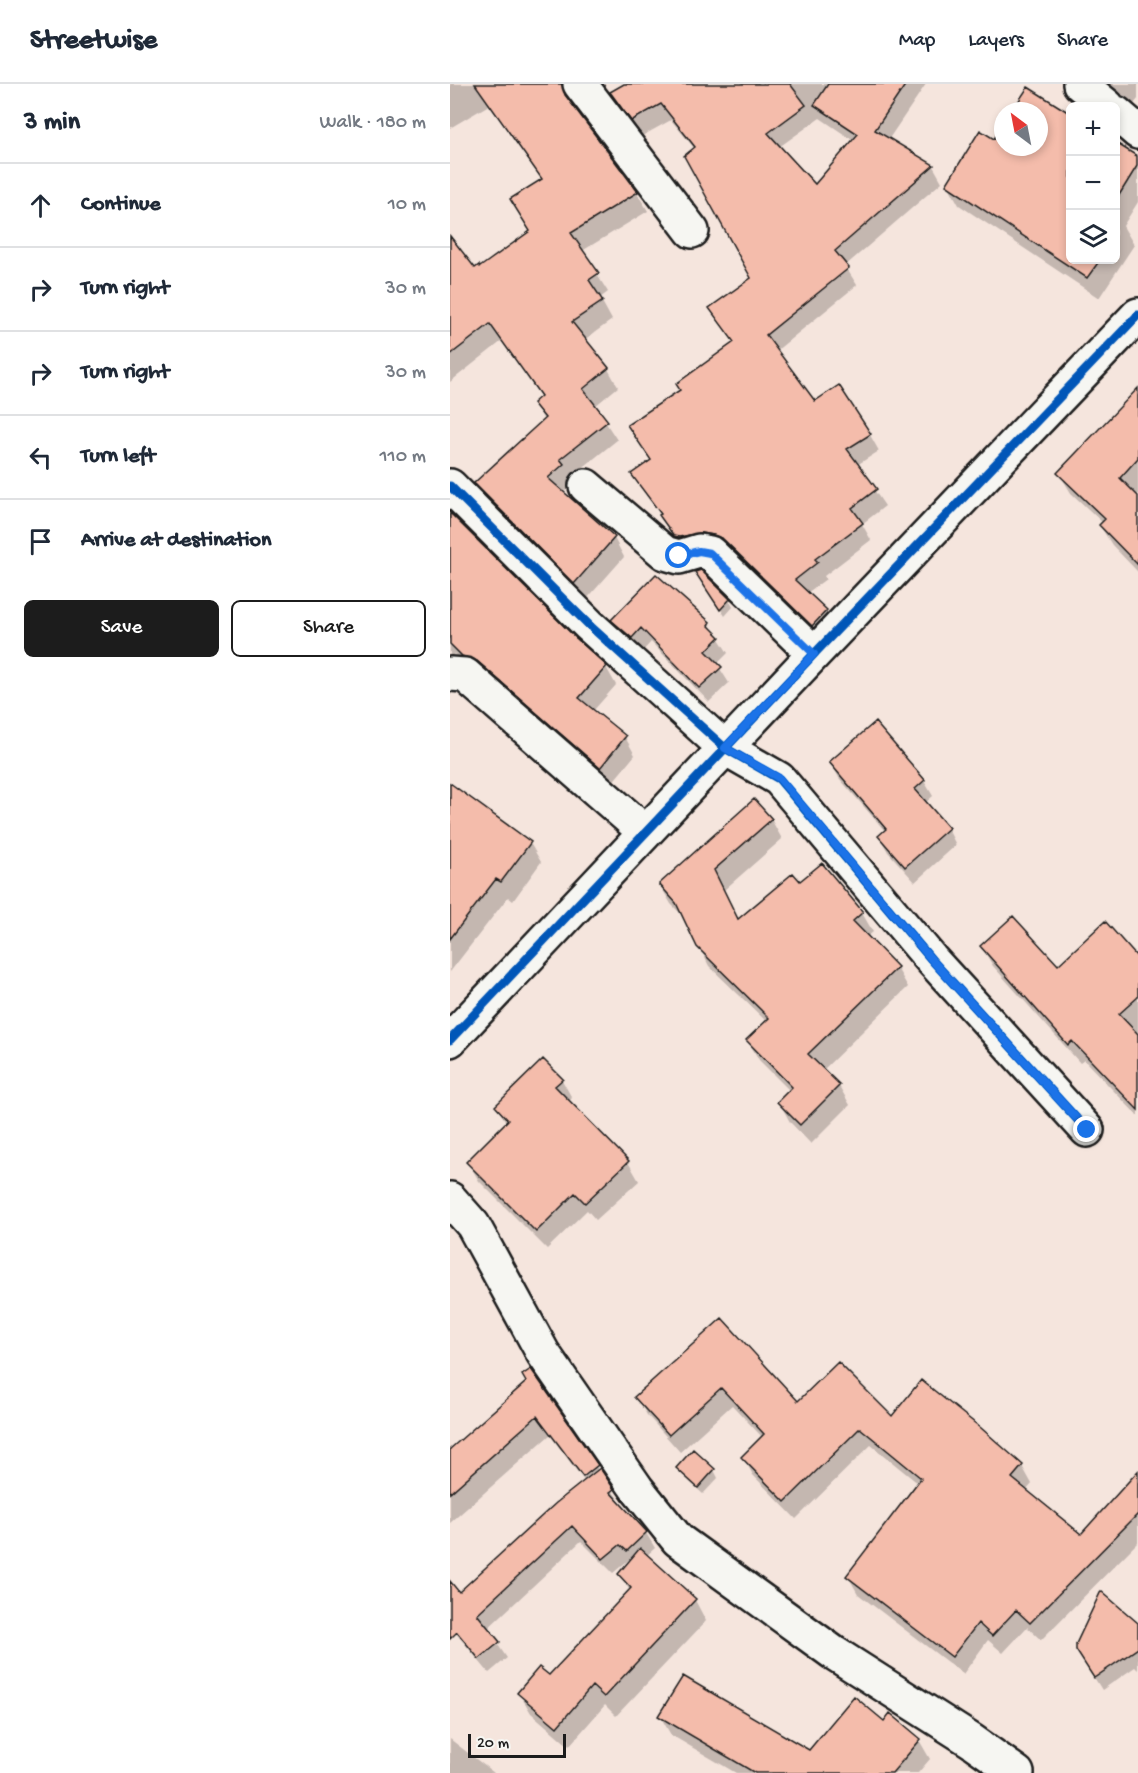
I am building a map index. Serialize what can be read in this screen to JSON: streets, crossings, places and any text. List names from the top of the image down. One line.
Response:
{"scale_bar":"20 m","north":"top left","page":{"header":"Streetwise","nav":["Map","Layers","Share"],"heading":["3 min","Walk · 180 m"],"map_buttons":["+","−"],"list":[["Continue","10 m"],["Turn right","30 m"],["Turn right","30 m"],["Turn left","110 m"],"Arrive at destination"],"buttons":["Save","Share"],"scale":"20 m"}}
